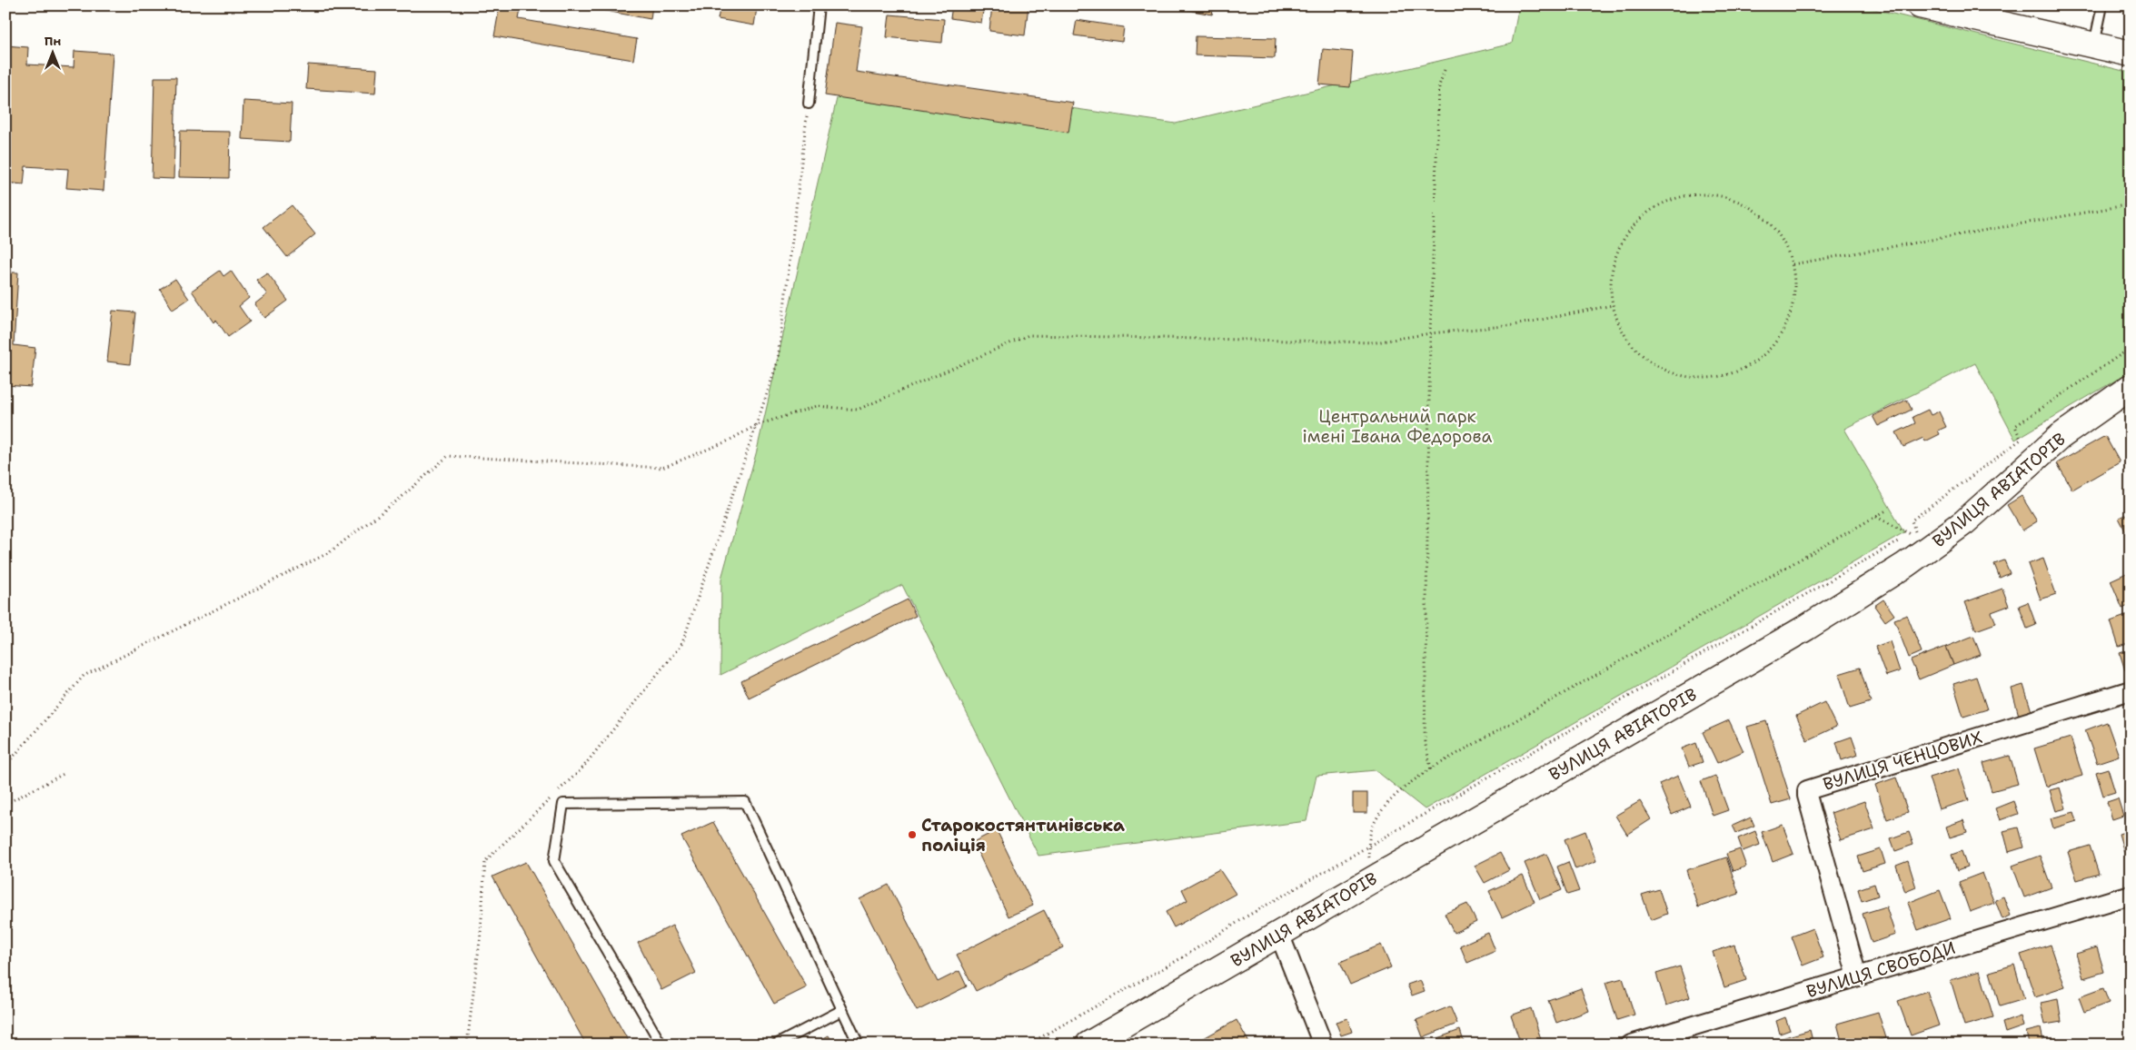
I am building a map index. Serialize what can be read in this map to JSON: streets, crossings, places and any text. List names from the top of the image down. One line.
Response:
{"streets":{"street":["ВУЛИЦЯ АВІАТОРІВ","ВУЛИЦЯ ЧЕНЦОВИХ","ВУЛИЦЯ СВОБОДИ"]},"crossings":[["ВУЛИЦЯ ЧЕНЦОВИХ","ВУЛИЦЯ СВОБОДИ"]],"parks":["Центральний парк імені Івана Федорова"],"places":["Старокостянтинівська поліція"],"north":"top"}
